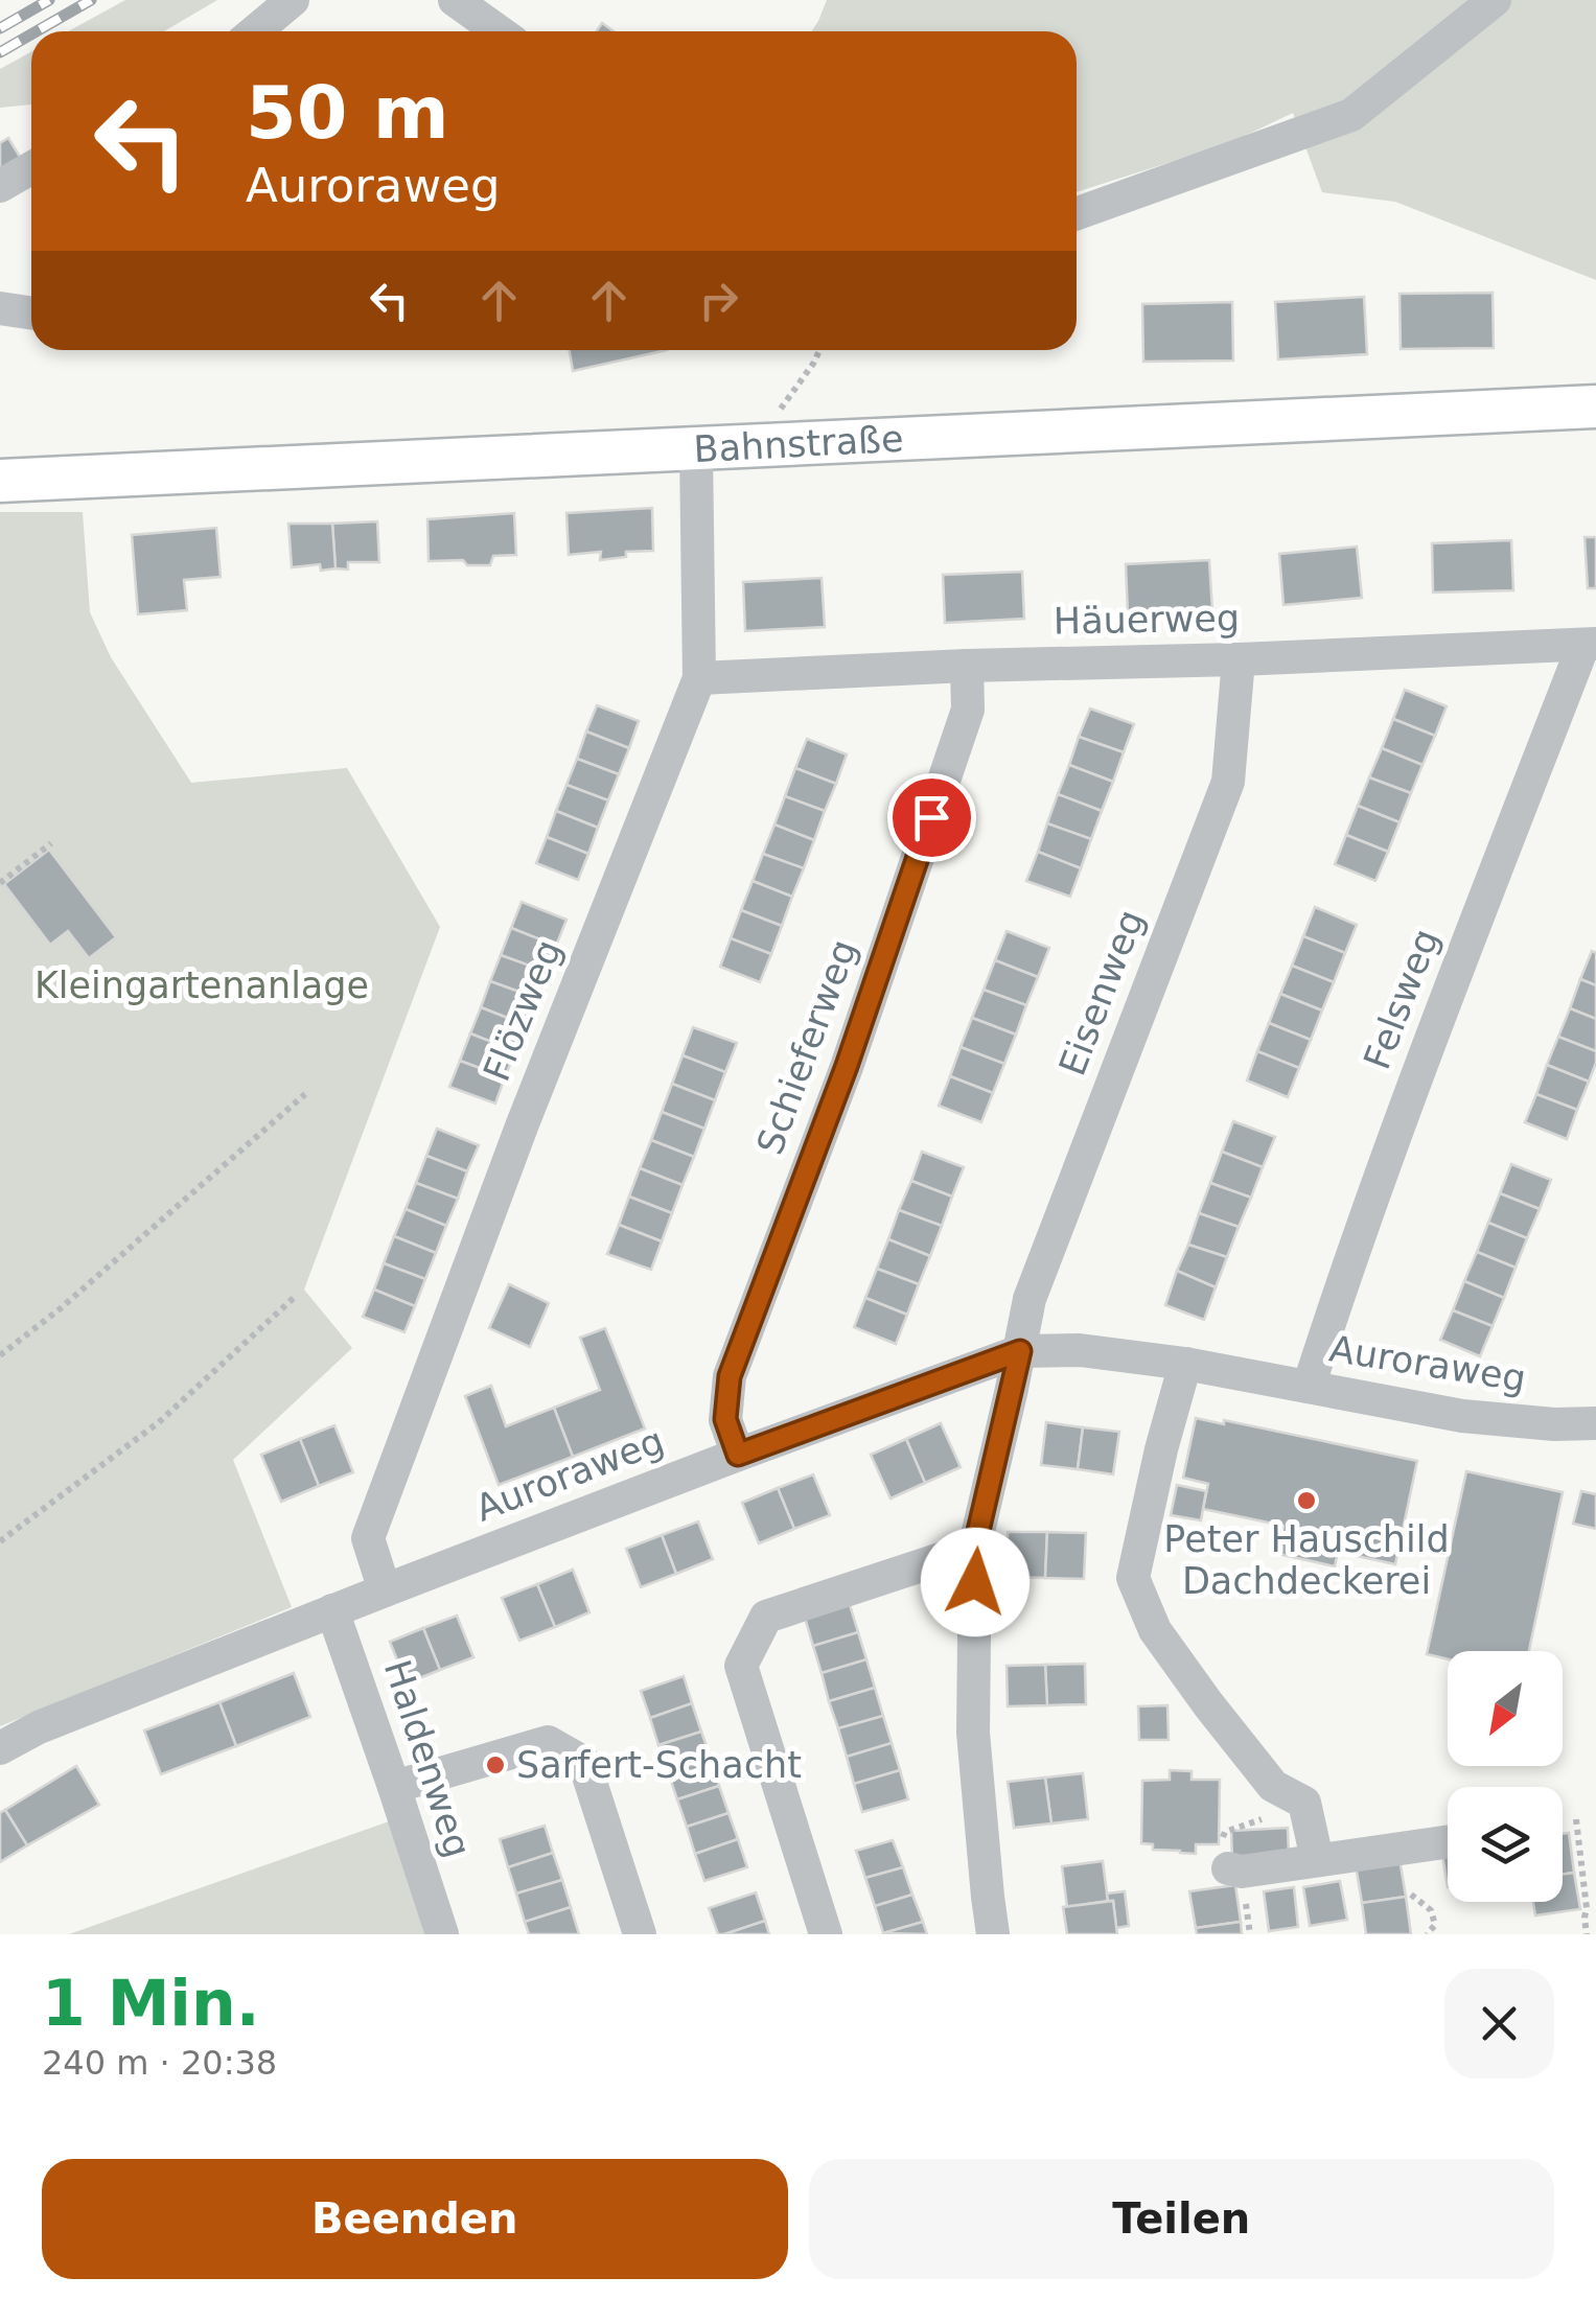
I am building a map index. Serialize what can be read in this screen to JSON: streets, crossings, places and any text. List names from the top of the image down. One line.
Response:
{"streets":{"main road":["Bahnstraße"],"street":["Häuerweg","Eisenweg","Felsweg","Flözweg","Schieferweg","Auroraweg","Haldenweg"]},"crossings":[["Bahnstraße","Flözweg"],["Häuerweg","Eisenweg"],["Häuerweg","Felsweg"],["Häuerweg","Flözweg"],["Häuerweg","Schieferweg"],["Eisenweg","Auroraweg"],["Felsweg","Auroraweg"],["Flözweg","Auroraweg"],["Schieferweg","Auroraweg"],["Auroraweg","Haldenweg"]],"parks":["Kleingartenanlage"],"places":["Peter Hauschild Dachdeckerei","Sarfert-Schacht"],"north":"bottom left","page":{"turn":["50 m","Auroraweg"],"heading":["1 Min.","240 m · 20:38"],"buttons":["Beenden","Teilen"]}}
